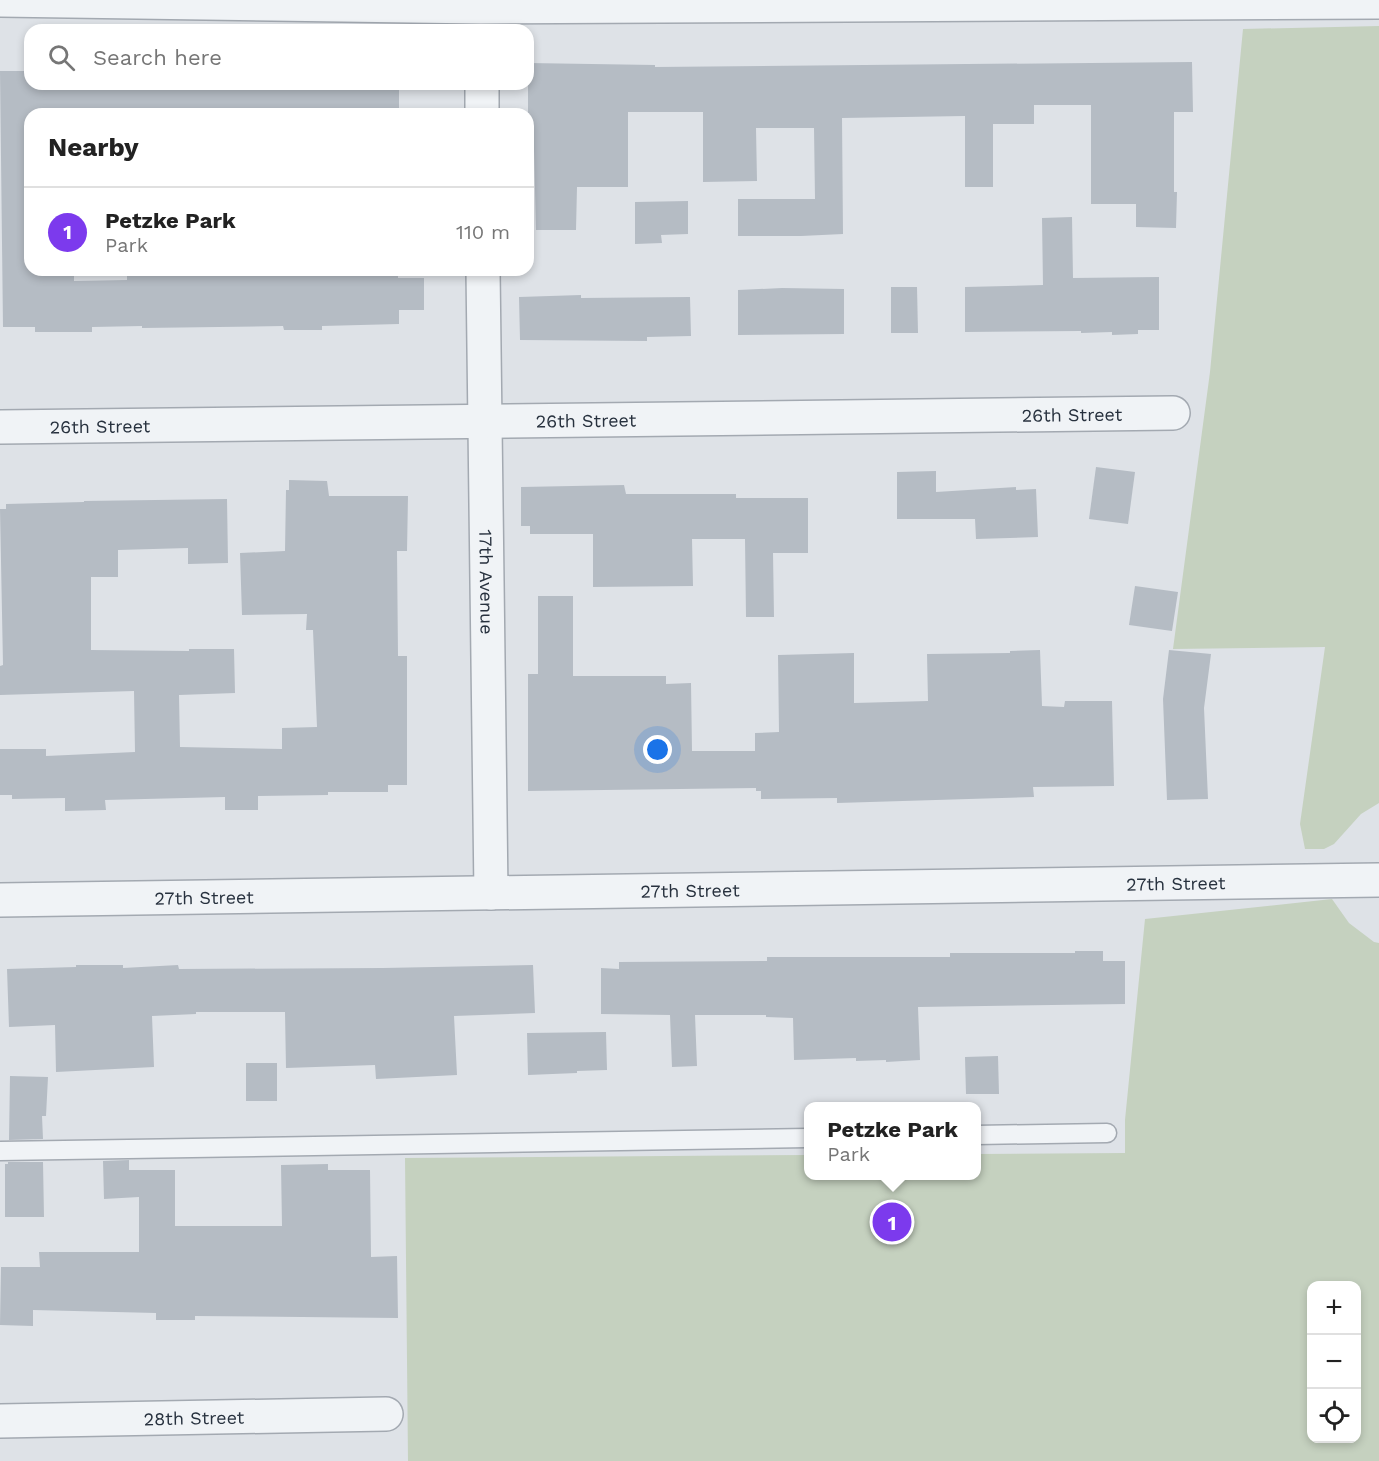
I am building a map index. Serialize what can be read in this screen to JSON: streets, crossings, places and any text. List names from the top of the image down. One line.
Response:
{"streets":{"street":["26th Street","17th Avenue","27th Street","28th Street"]},"crossings":[["26th Street","17th Avenue"],["17th Avenue","27th Street"]],"page":{"search":"Search here","heading":"Nearby","list":[{"mark":"1","name":"Petzke Park","note":"Park","value":"110 m"}],"popup":["Petzke Park","Park"],"pins":"1","map_buttons":["+","−"]}}
